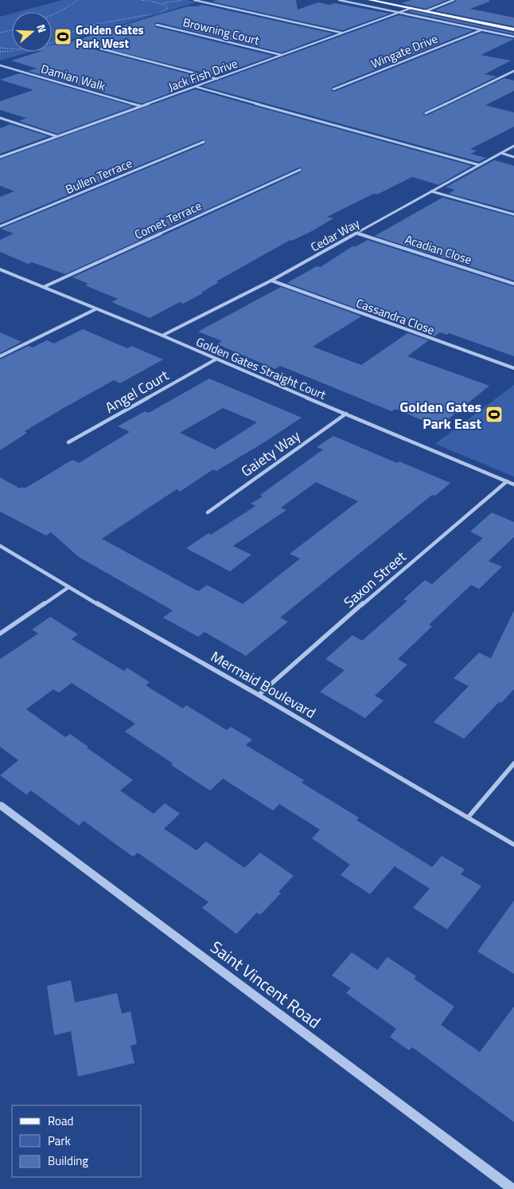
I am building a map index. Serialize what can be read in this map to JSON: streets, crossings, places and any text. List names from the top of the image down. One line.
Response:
{"streets":{"street":["Browning Court","Wingate Drive","Jack Fish Drive","Damian Walk","Bullen Terrace","Comet Terrace","Cedar Way","Acadian Close","Cassandra Close","Golden Gates Straight Court","Angel Court","Gaiety Way","Saxon Street","Mermaid Boulevard","Saint Vincent Road"]},"crossings":[["Browning Court","Jack Fish Drive"],["Jack Fish Drive","Damian Walk"],["Comet Terrace","Golden Gates Straight Court"],["Cedar Way","Acadian Close"],["Cedar Way","Cassandra Close"],["Cedar Way","Golden Gates Straight Court"],["Golden Gates Straight Court","Angel Court"],["Golden Gates Straight Court","Gaiety Way"],["Golden Gates Straight Court","Saxon Street"],["Saxon Street","Mermaid Boulevard"]],"places":{"sports":["Golden Gates Park West","Golden Gates Park East"]},"legend":["Road","Park","Building"],"north":"right"}
